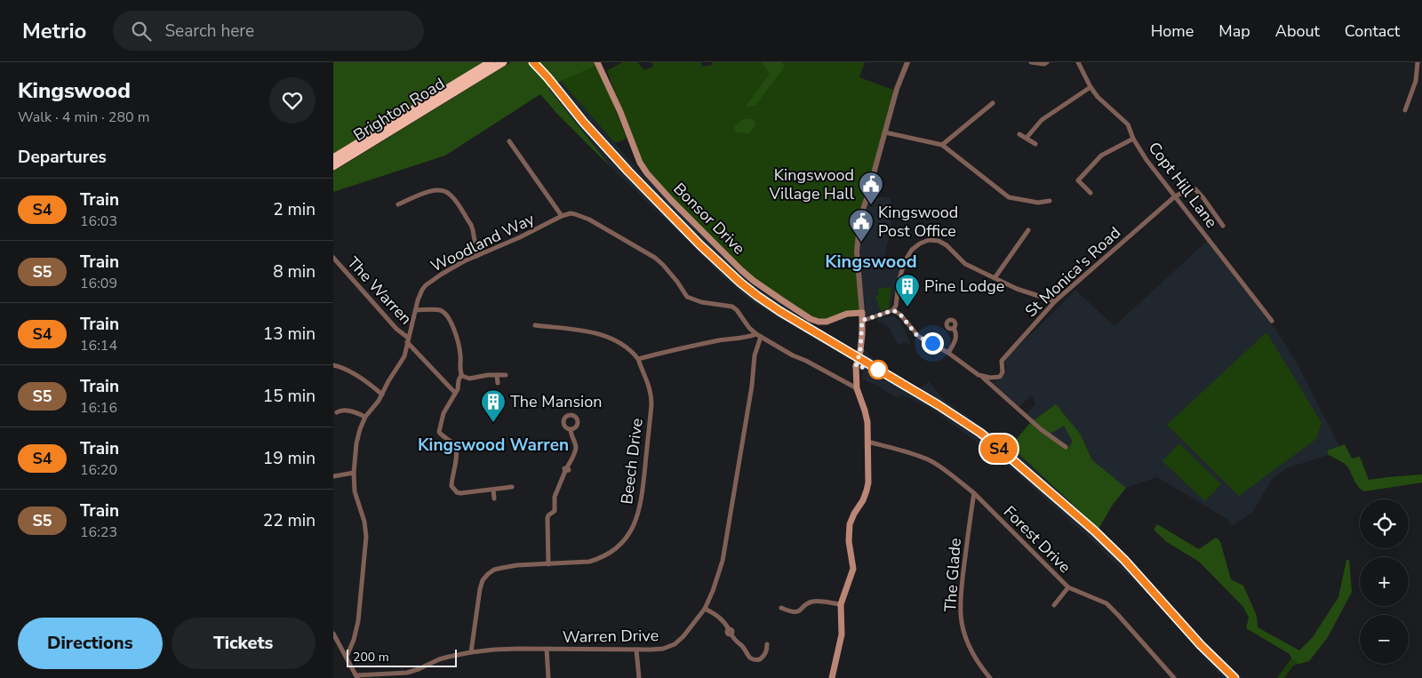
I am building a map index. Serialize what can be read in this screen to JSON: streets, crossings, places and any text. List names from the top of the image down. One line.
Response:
{"streets":{"highway":["Brighton Road"],"main road":["Bonsor Drive"],"street":["Copt Hill Lane","Woodland Way","St Monica's Road","The Warren","Beech Drive","Forest Drive","The Glade","Warren Drive"]},"crossings":[["Copt Hill Lane","St Monica's Road"],["Woodland Way","The Warren"],["Woodland Way","Warren Drive"],["Beech Drive","Warren Drive"],["Forest Drive","The Glade"]],"districts":["Kingswood","Kingswood Warren"],"places":{"public building":["Kingswood Village Hall","Kingswood Post Office"],"building":["Pine Lodge","The Mansion"]},"scale_bar":"200 m","page":{"header":"Metrio","search":"Search here","nav":["Home","Map","About","Contact"],"heading":[["Kingswood","Walk · 4 min · 280 m"],"Departures"],"on_map":"S4","list":[{"mark":"S4","name":"Train","note":"16:03","value":"2 min"},{"mark":"S5","name":"Train","note":"16:09","value":"8 min"},{"mark":"S4","name":"Train","note":"16:14","value":"13 min"},{"mark":"S5","name":"Train","note":"16:16","value":"15 min"},{"mark":"S4","name":"Train","note":"16:20","value":"19 min"},{"mark":"S5","name":"Train","note":"16:23","value":"22 min"}],"map_buttons":["+","−"],"buttons":["Directions","Tickets"],"scale":"200 m"}}
